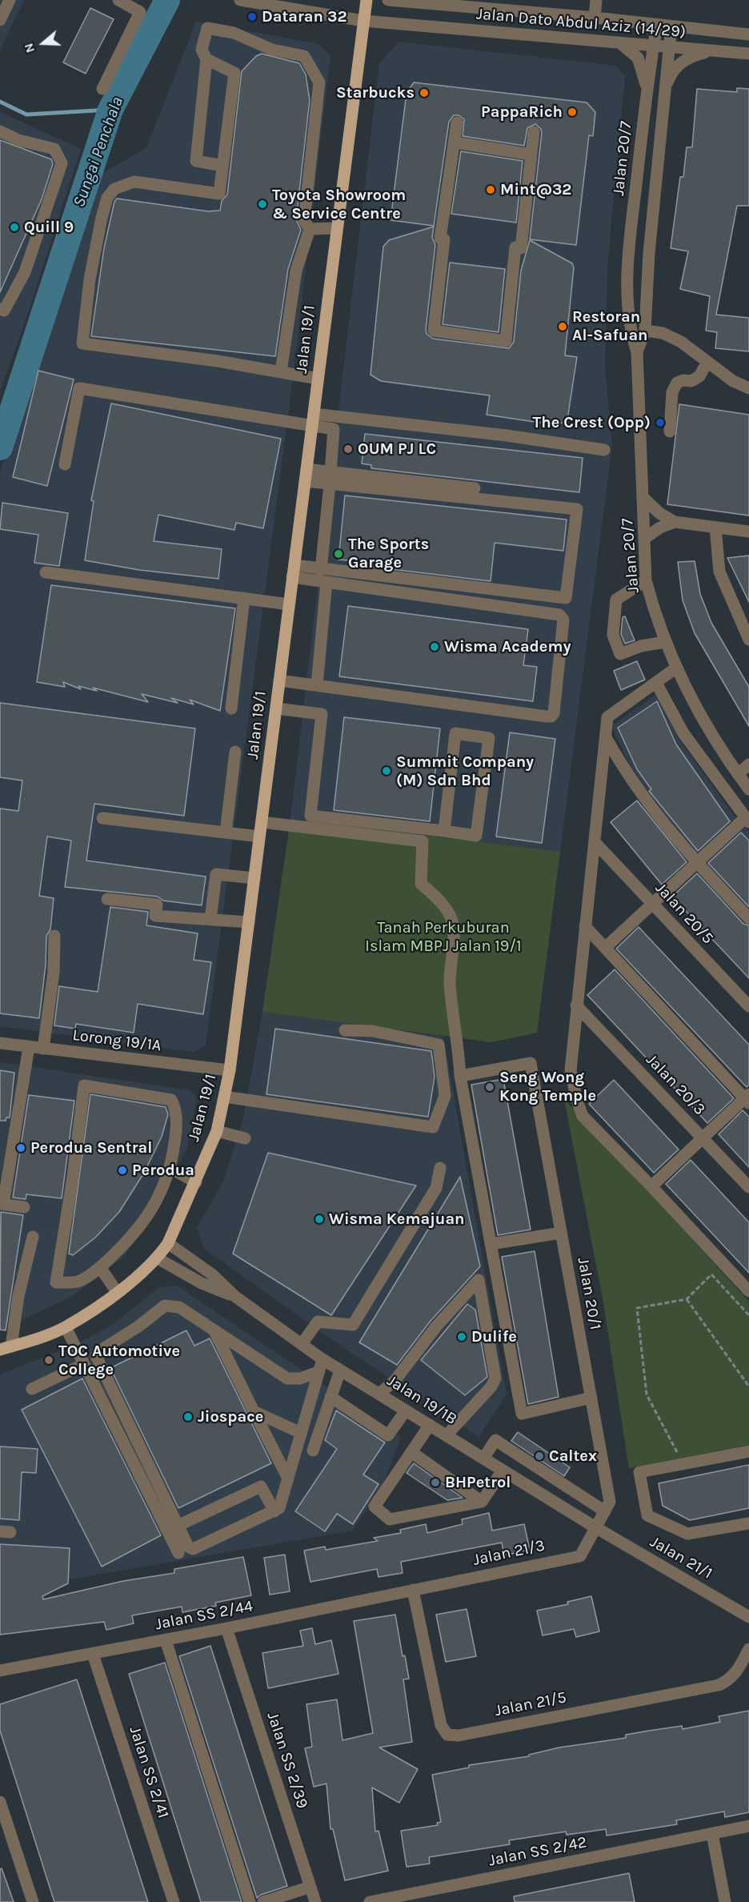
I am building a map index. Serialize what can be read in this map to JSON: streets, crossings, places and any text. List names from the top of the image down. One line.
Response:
{"streets":{"main road":["Jalan 19/1"],"street":["Jalan Dato Abdul Aziz (14/29)","Jalan 20/7","Jalan 20/5","Lorong 19/1A","Jalan 20/3","Jalan 20/1","Jalan 19/1B","Jalan 21/3","Jalan 21/1","Jalan SS 2/44","Jalan 21/5","Jalan SS 2/39","Jalan SS 2/41","Jalan SS 2/42"]},"crossings":[["Jalan Dato Abdul Aziz (14/29)","Jalan 20/7"],["Jalan Dato Abdul Aziz (14/29)","Jalan 19/1"],["Jalan 19/1","Lorong 19/1A"],["Jalan 19/1","Jalan 19/1B"],["Jalan 20/1","Jalan 19/1B"],["Jalan 20/1","Jalan 21/3"],["Jalan 20/1","Jalan 21/1"],["Jalan 19/1B","Jalan 21/3"],["Jalan 19/1B","Jalan 21/1"],["Jalan 21/3","Jalan 21/1"],["Jalan 21/3","Jalan SS 2/44"],["Jalan 21/3","Jalan 21/5"],["Jalan SS 2/44","Jalan 21/5"],["Jalan SS 2/44","Jalan SS 2/39"],["Jalan SS 2/44","Jalan SS 2/41"]],"water":["Sungai Penchala"],"parks":["Tanah Perkuburan Islam MBPJ Jalan 19/1"],"places":["Dataran 32","Starbucks","PappaRich","Mint@32","Toyota Showroom & Service Centre","Quill 9","Restoran Al-Safuan","The Crest (Opp)","OUM PJ LC","The Sports Garage","Wisma Academy","Summit Company (M) Sdn Bhd","Seng Wong Kong Temple","Perodua Sentral","Perodua","Wisma Kemajuan","Dulife","TOC Automotive College","Jiospace","Caltex","BHPetrol"],"north":"left"}
